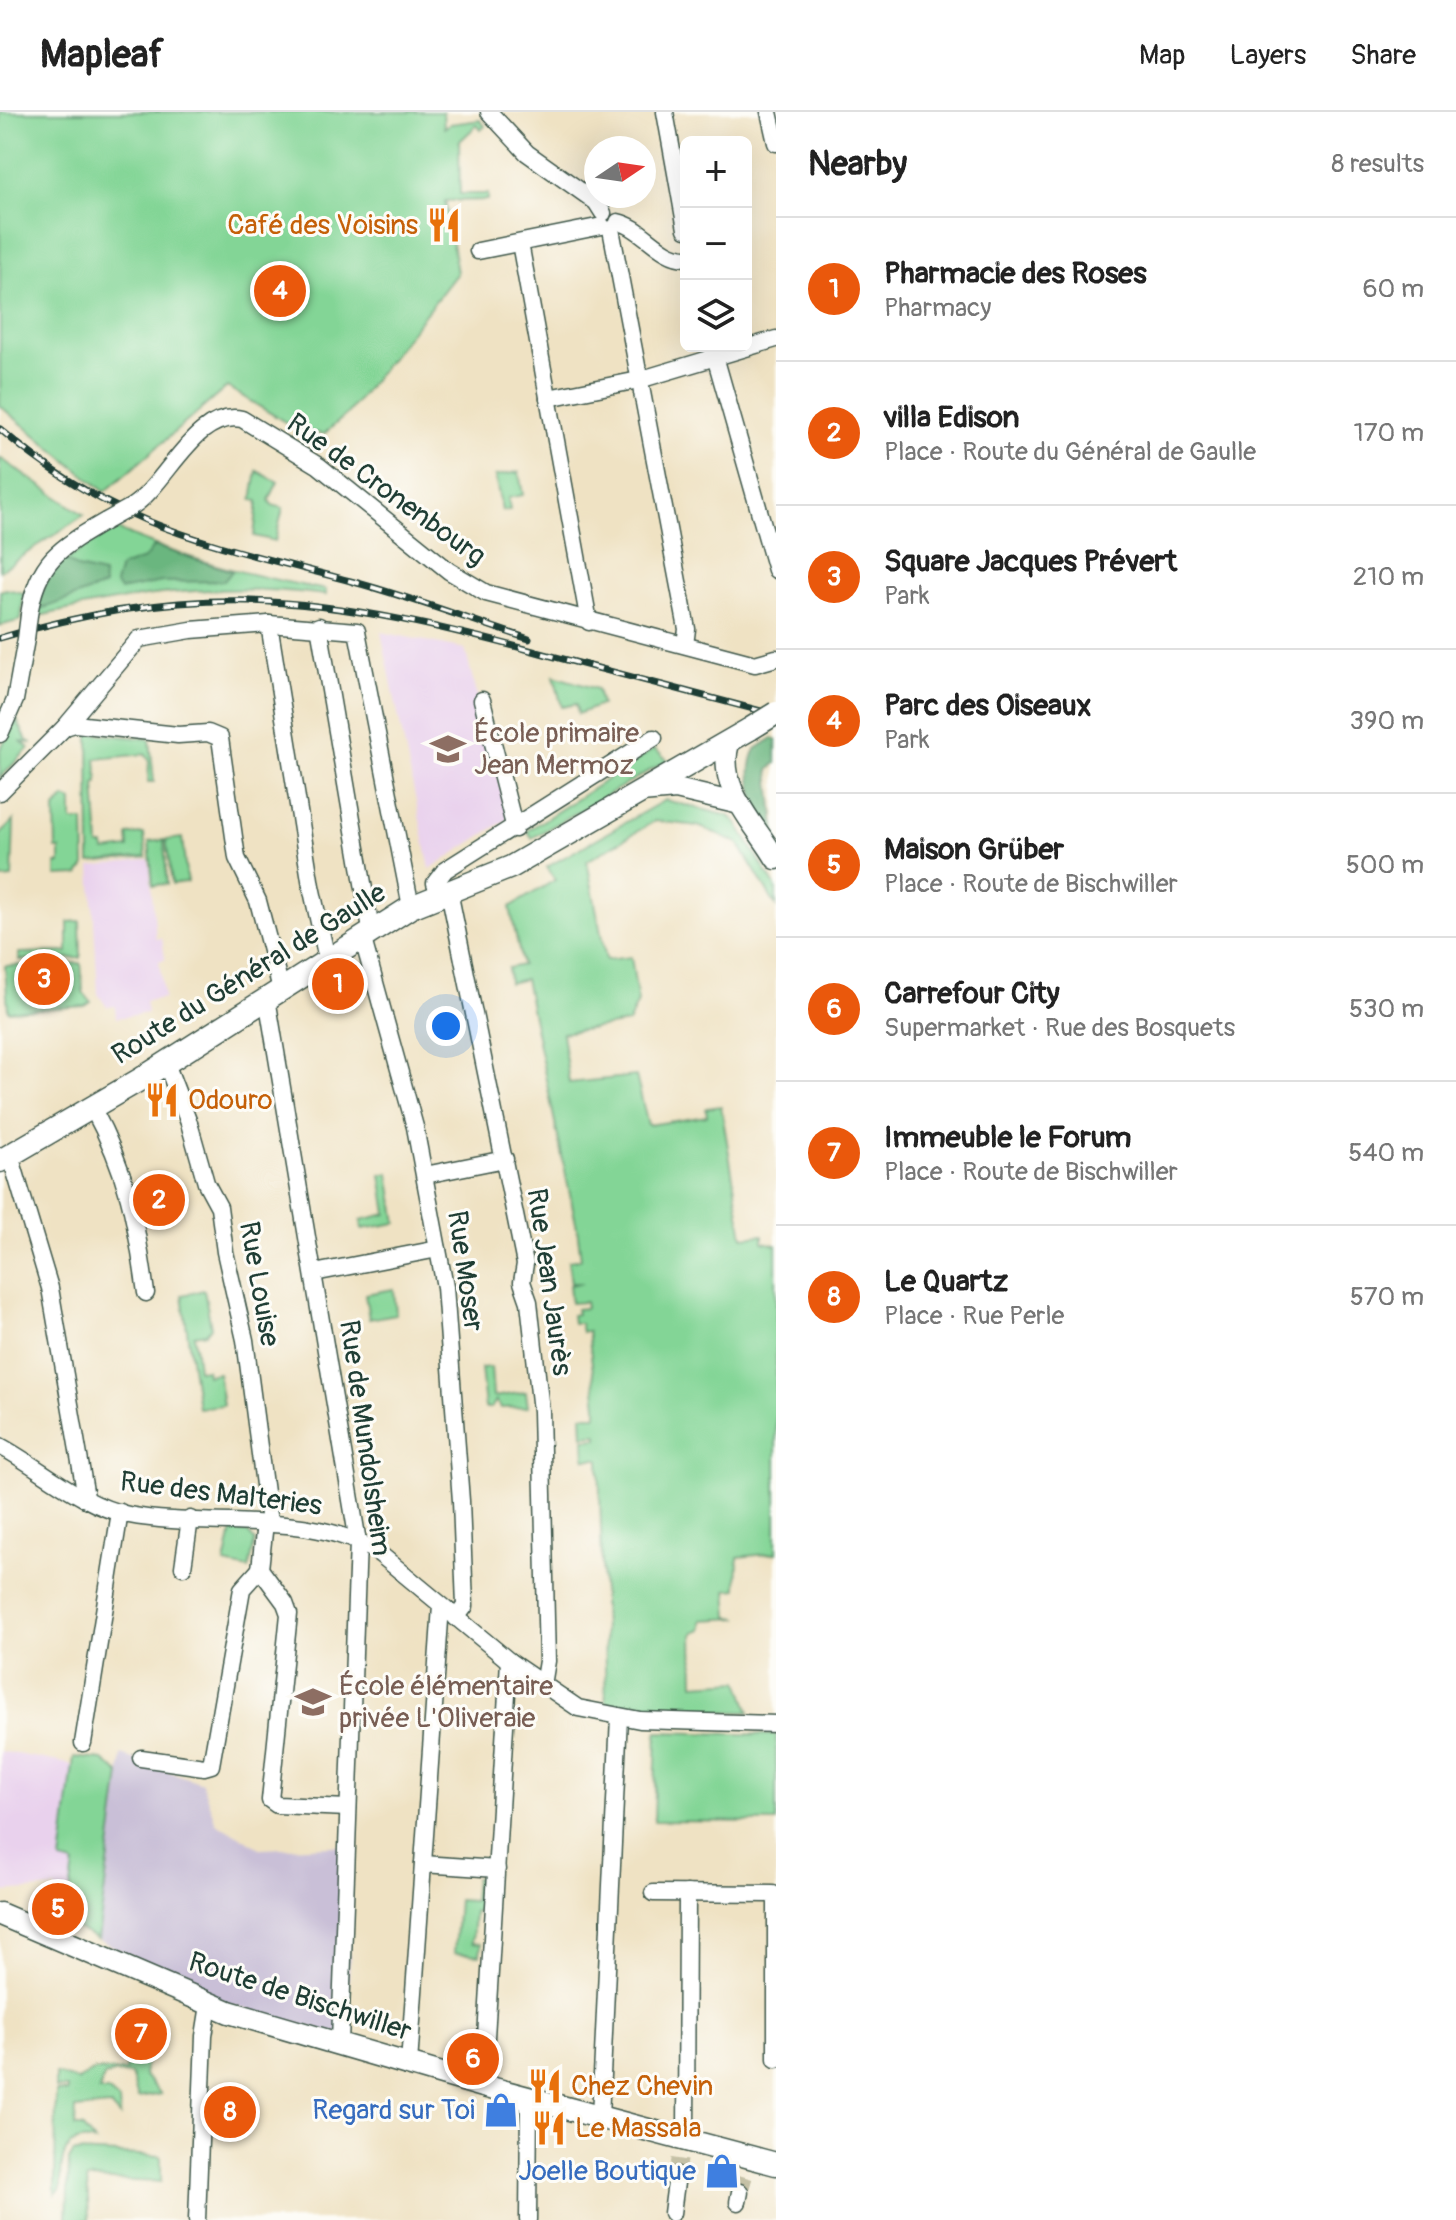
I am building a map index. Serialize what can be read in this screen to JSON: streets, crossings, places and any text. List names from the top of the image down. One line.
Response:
{"streets":{"main road":["Route du Général de Gaulle","Route de Bischwiller"],"street":["Rue de Cronenbourg","Rue Moser","Rue Jean Jaurès","Rue Louise","Rue de Mundolsheim","Rue des Malteries"]},"crossings":[["Route du Général de Gaulle","Rue Moser"],["Route du Général de Gaulle","Rue Jean Jaurès"],["Route du Général de Gaulle","Rue Louise"],["Route du Général de Gaulle","Rue de Mundolsheim"],["Rue Moser","Rue des Malteries"],["Rue Jean Jaurès","Rue des Malteries"],["Rue Louise","Rue des Malteries"],["Rue de Mundolsheim","Rue des Malteries"],["Rue de Mundolsheim","Route de Bischwiller"]],"places":{"restaurant":["Café des Voisins","Odouro","Chez Chevin","Le Massala"],"school or university":["École primaire Jean Mermoz","École élémentaire privée L'Oliveraie"],"shop":["Regard sur Toi","Joelle Boutique"]},"north":"right","page":{"header":"Mapleaf","nav":["Map","Layers","Share"],"heading":["Nearby","8 results"],"map_buttons":["+","−"],"list":[{"mark":"1","name":"Pharmacie des Roses","note":"Pharmacy","value":"60 m"},{"mark":"2","name":"villa Edison","note":"Place · Route du Général de Gaulle","value":"170 m"},{"mark":"3","name":"Square Jacques Prévert","note":"Park","value":"210 m"},{"mark":"4","name":"Parc des Oiseaux","note":"Park","value":"390 m"},{"mark":"5","name":"Maison Grüber","note":"Place · Route de Bischwiller","value":"500 m"},{"mark":"6","name":"Carrefour City","note":"Supermarket · Rue des Bosquets","value":"530 m"},{"mark":"7","name":"Immeuble le Forum","note":"Place · Route de Bischwiller","value":"540 m"},{"mark":"8","name":"Le Quartz","note":"Place · Rue Perle","value":"570 m"}],"pins":["4","3","1","2","5","7","6","8"]}}
